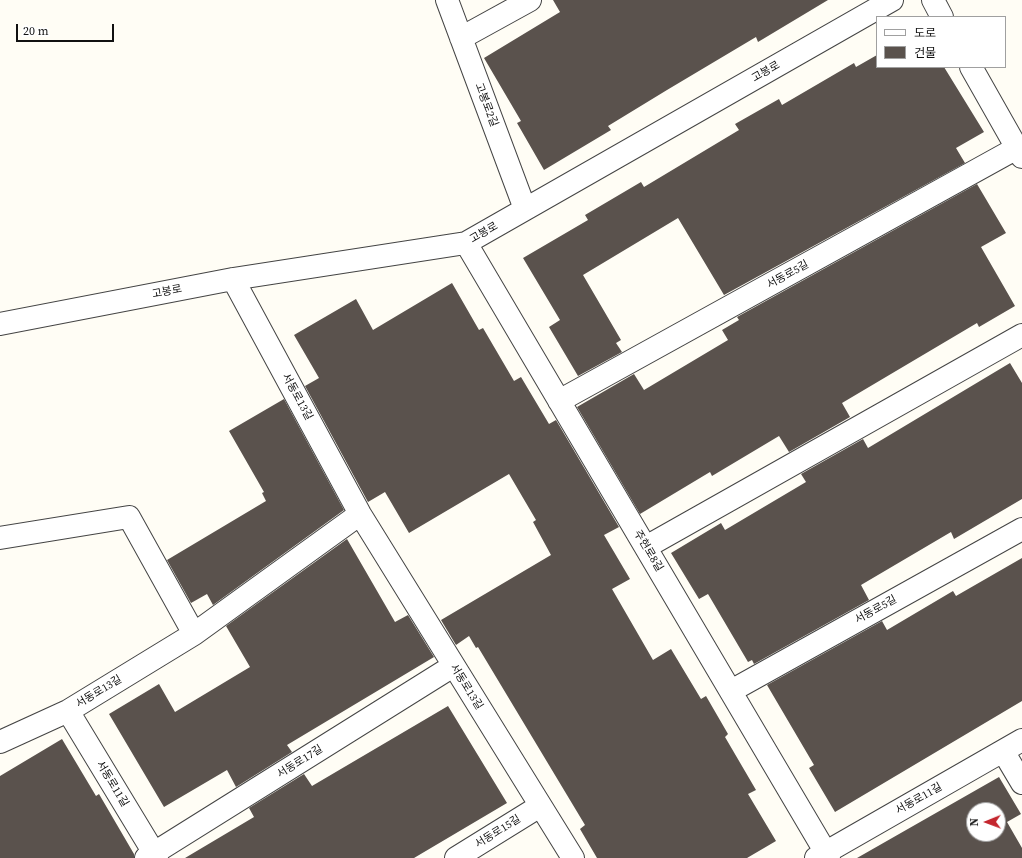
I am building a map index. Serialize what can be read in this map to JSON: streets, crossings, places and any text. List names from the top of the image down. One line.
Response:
{"streets":{"street":["고봉로","고봉로2길","서동로5길","서동로13길","주현로8길","서동로17길","서동로11길","서동로15길"]},"crossings":[["고봉로","고봉로2길"],["고봉로","서동로13길"],["고봉로","주현로8길"],["서동로5길","주현로8길"],["서동로13길","서동로17길"],["서동로13길","서동로11길"],["서동로13길","서동로15길"],["주현로8길","서동로11길"],["서동로17길","서동로11길"]],"legend":["도로","건물"],"scale_bar":"20 m","north":"left"}
